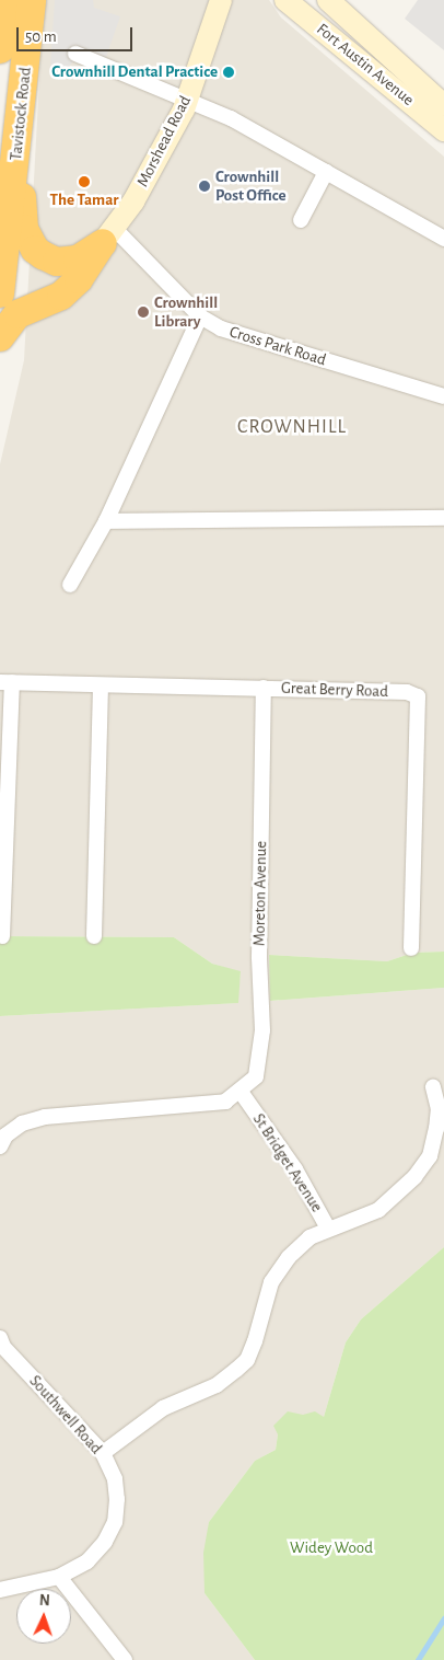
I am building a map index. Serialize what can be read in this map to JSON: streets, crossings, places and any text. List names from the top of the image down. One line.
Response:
{"streets":{"highway":["Tavistock Road"],"main road":["Fort Austin Avenue","Morshead Road"],"street":["Cross Park Road","Great Berry Road","Moreton Avenue","St Bridget Avenue","Southwell Road"]},"crossings":[["Morshead Road","Cross Park Road"],["Great Berry Road","Moreton Avenue"],["Moreton Avenue","St Bridget Avenue"],["St Bridget Avenue","Southwell Road"]],"districts":["CROWNHILL"],"parks":["Widey Wood"],"places":["Crownhill Dental Practice","The Tamar","Crownhill Post Office","Crownhill Library"],"scale_bar":"50 m","north":"top"}
